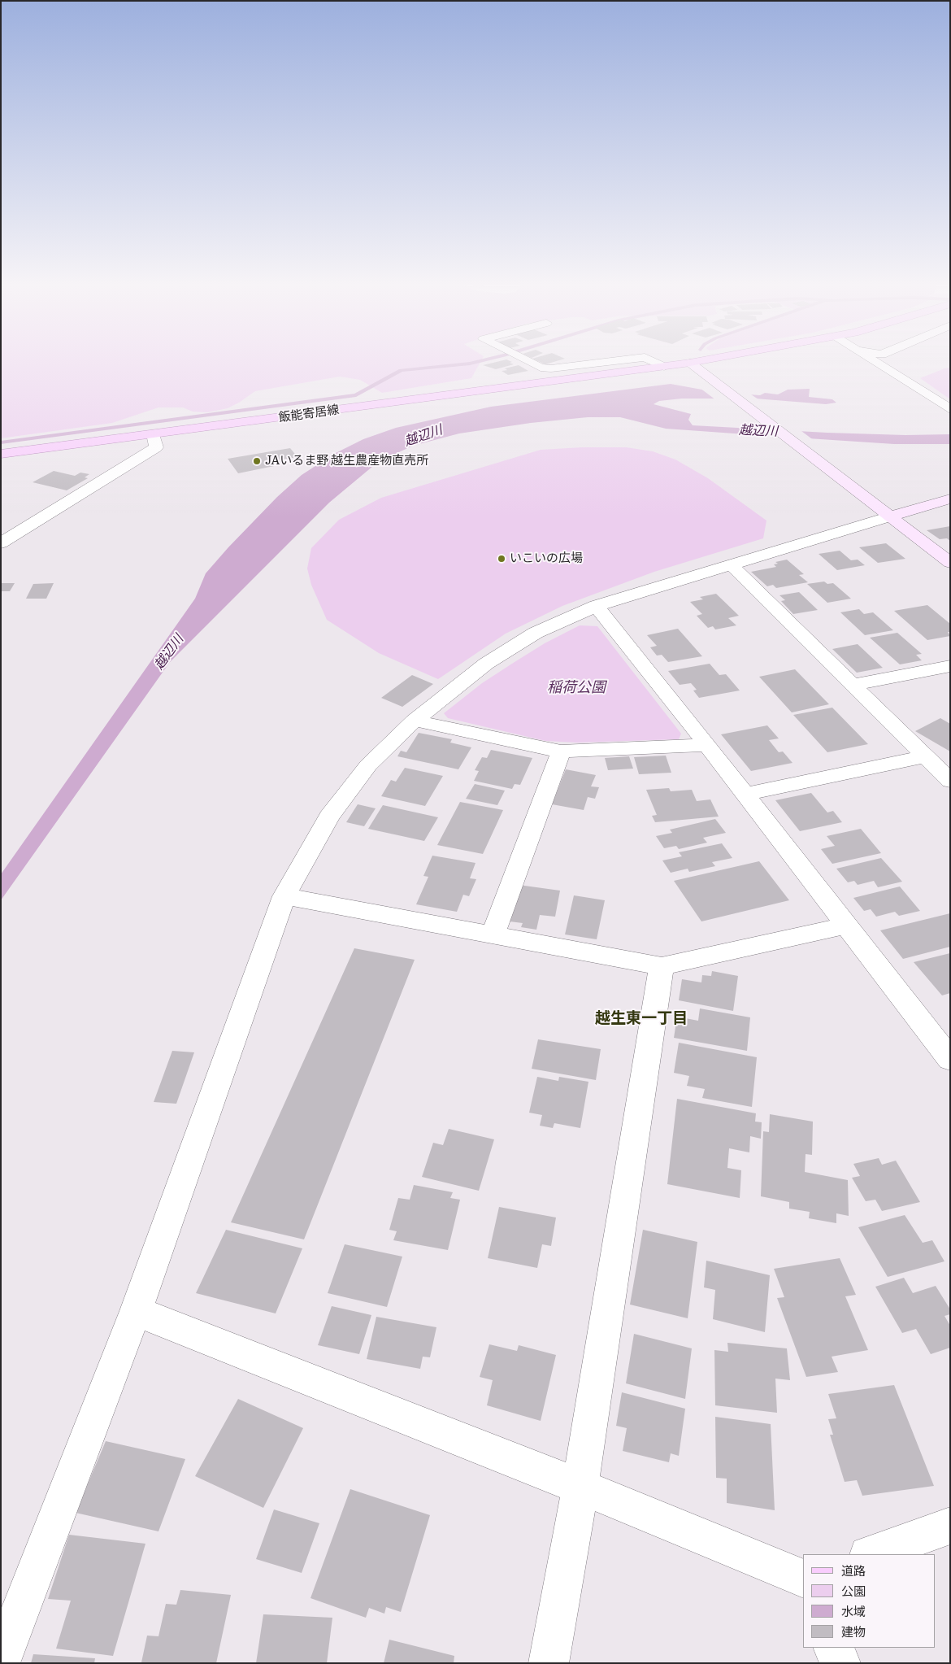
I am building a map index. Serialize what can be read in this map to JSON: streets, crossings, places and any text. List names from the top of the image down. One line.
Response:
{"streets":{"main road":["飯能寄居線"]},"districts":["越生東一丁目"],"water":["越辺川"],"parks":["稲荷公園"],"places":["JAいるま野 越生農産物直売所","いこいの広場"],"legend":["道路","公園","水域","建物"]}
